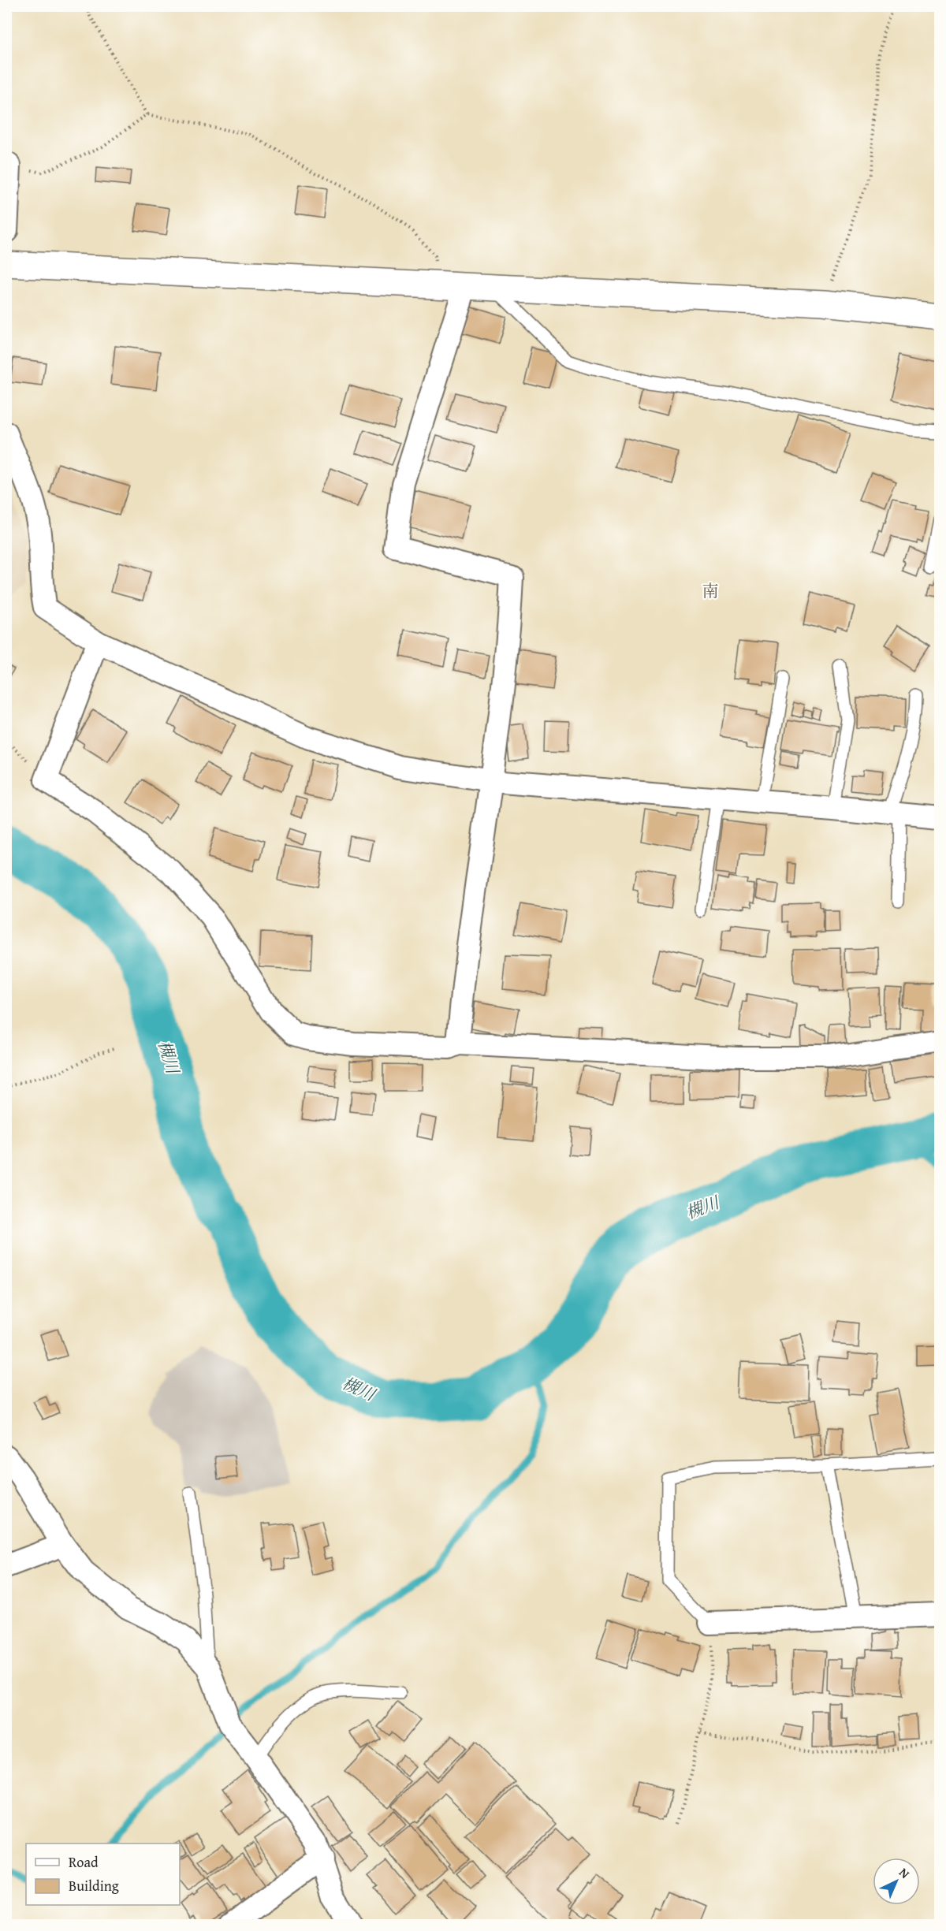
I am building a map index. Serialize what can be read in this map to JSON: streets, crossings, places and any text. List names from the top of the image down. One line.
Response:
{"districts":["南"],"water":["槻川"],"legend":["Road","Building"],"north":"top right"}
